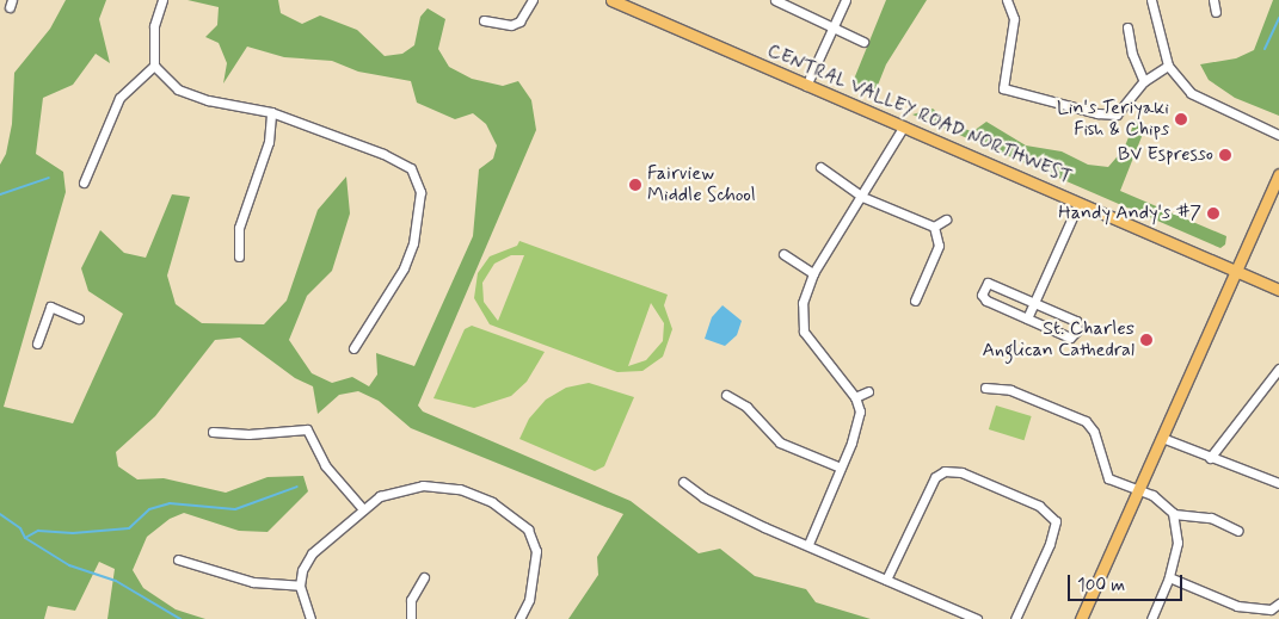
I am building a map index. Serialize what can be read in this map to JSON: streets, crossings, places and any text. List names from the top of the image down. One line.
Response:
{"streets":{"main road":["CENTRAL VALLEY ROAD NORTHWEST"]},"places":["Lin's Teriyaki Fish & Chips","BV Espresso","Fairview Middle School","Handy Andy's #7","St. Charles Anglican Cathedral"],"scale_bar":"100 m"}
